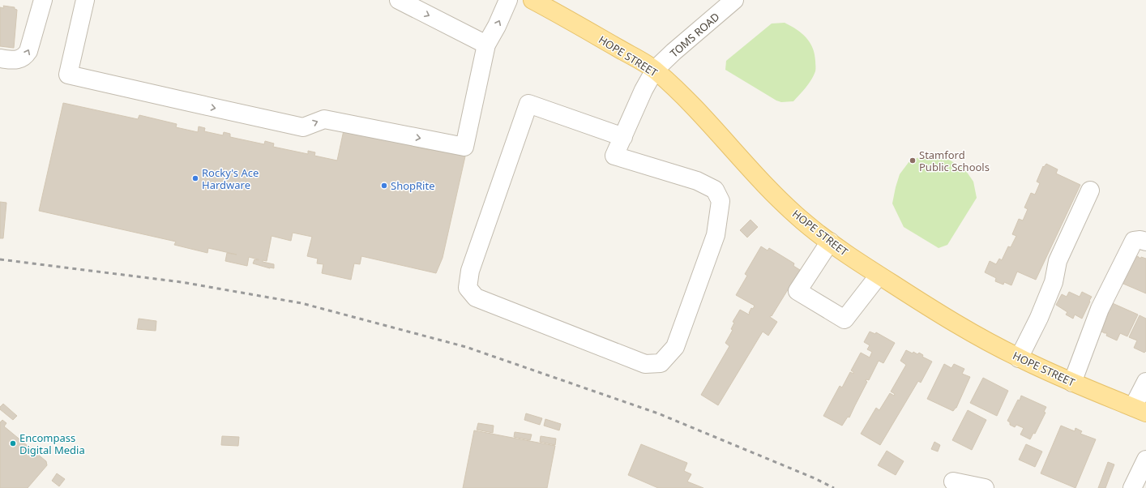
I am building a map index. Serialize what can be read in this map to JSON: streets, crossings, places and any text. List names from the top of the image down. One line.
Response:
{"streets":{"main road":["HOPE STREET"],"street":["TOMS ROAD"]},"crossings":[["TOMS ROAD","HOPE STREET"]],"places":["Stamford Public Schools","Rocky's Ace Hardware","ShopRite","Encompass Digital Media"]}
